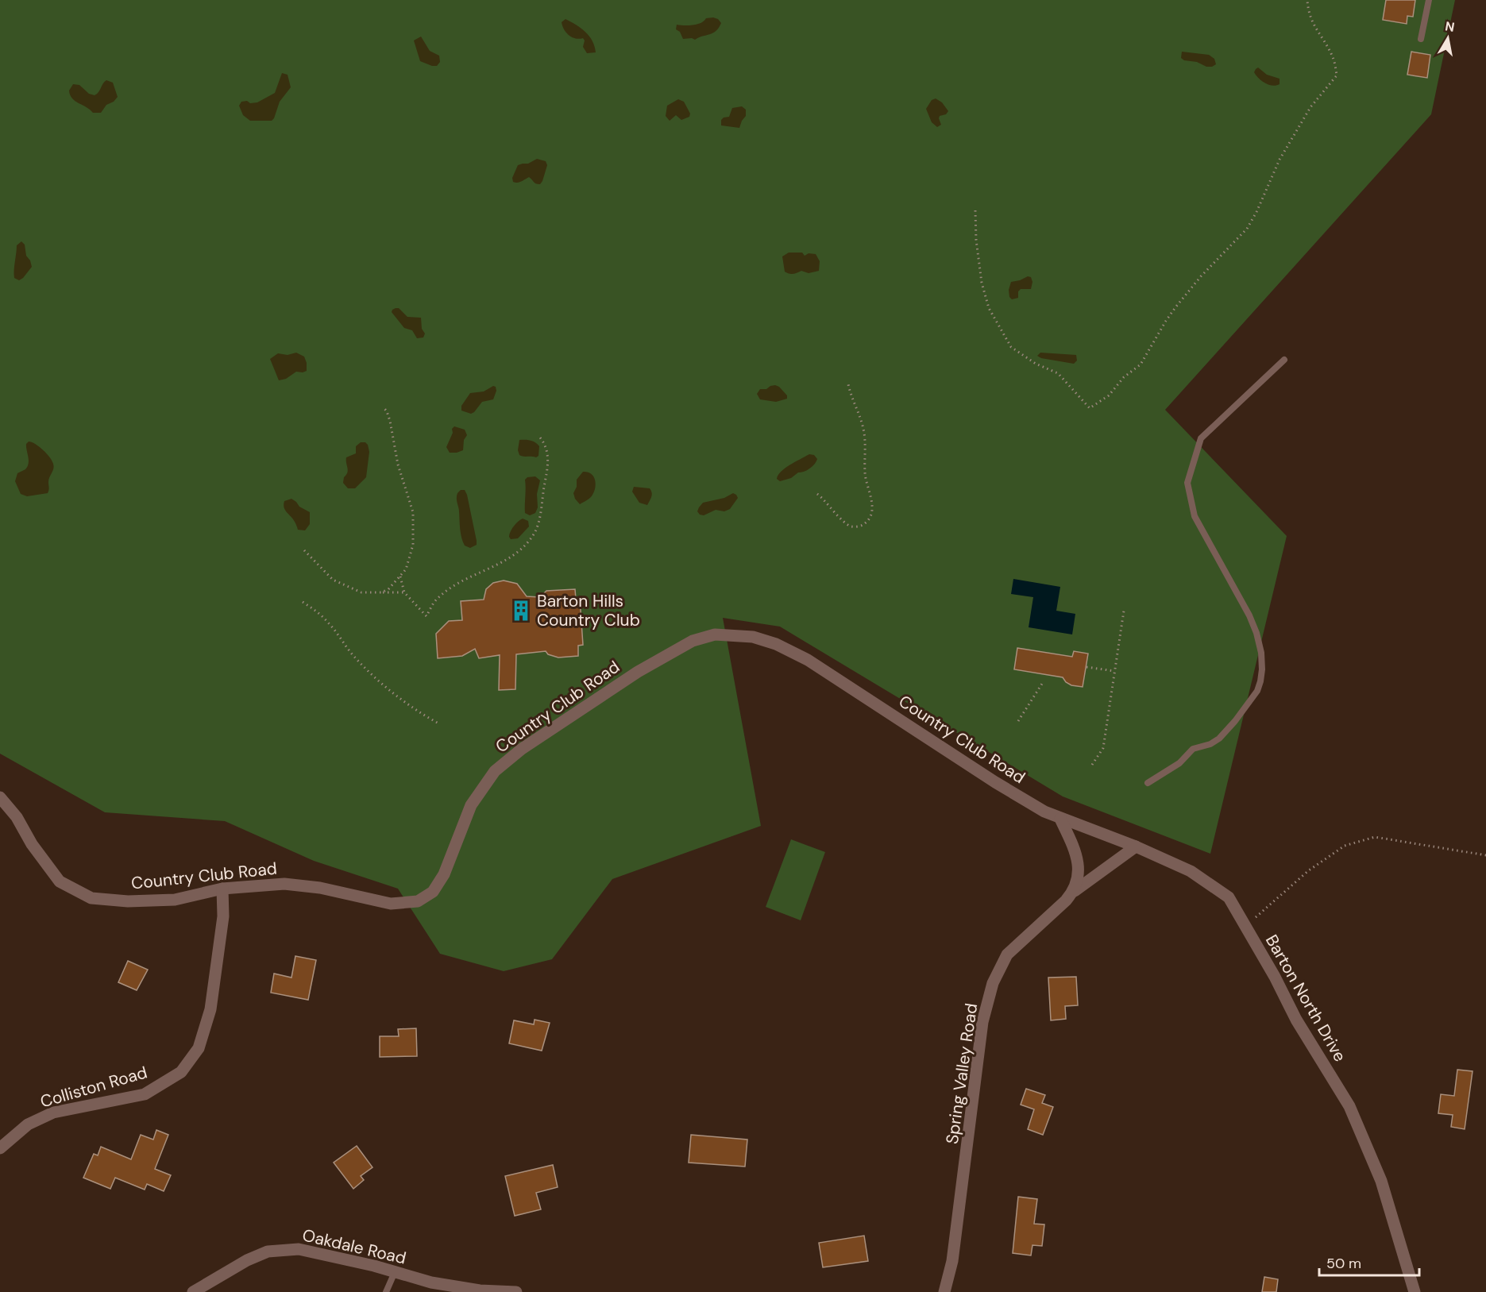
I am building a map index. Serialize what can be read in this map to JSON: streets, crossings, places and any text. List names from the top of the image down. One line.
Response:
{"streets":{"street":["Country Club Road","Barton North Drive","Spring Valley Road","Colliston Road","Oakdale Road"]},"crossings":[["Country Club Road","Barton North Drive"],["Country Club Road","Colliston Road"],["Barton North Drive","Spring Valley Road"]],"places":{"building":["Barton Hills Country Club"]},"scale_bar":"50 m","north":"top"}
